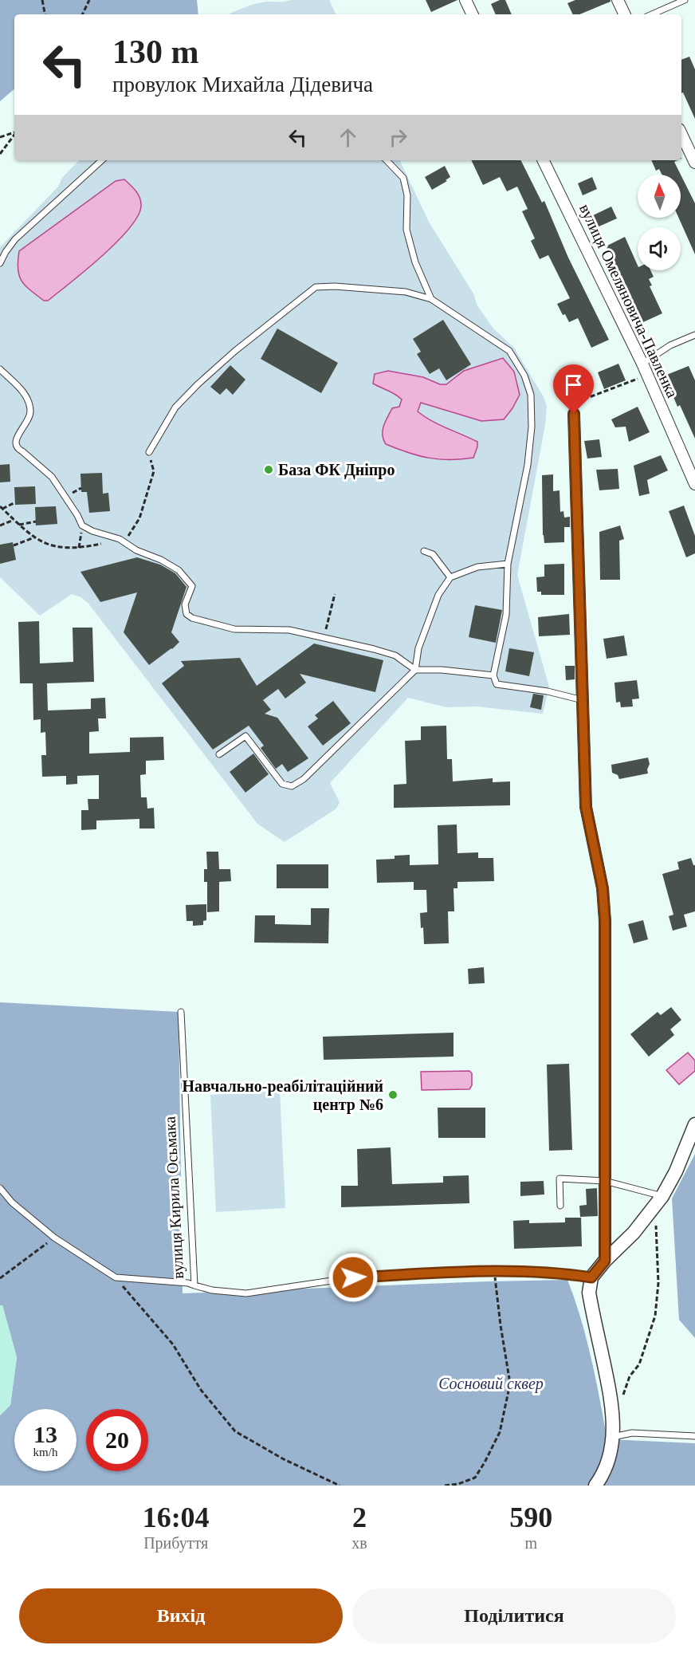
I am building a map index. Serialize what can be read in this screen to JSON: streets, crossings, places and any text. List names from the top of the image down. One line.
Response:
{"streets":{"street":["вулиця Омеляновича-Павленка"],"lane":["вулиця Кирила Осьмака"]},"parks":["Сосновий сквер"],"places":["База ФК Дніпро","Навчально-реабілітаційний центр №6"],"north":"top","page":{"turn":["130 m","провулок Михайла Дідевича"],"speed":"13 km/h","limit":"20","eta":["16:04","Прибуття","2","хв","590","m"],"buttons":["Вихід","Поділитися"]}}
